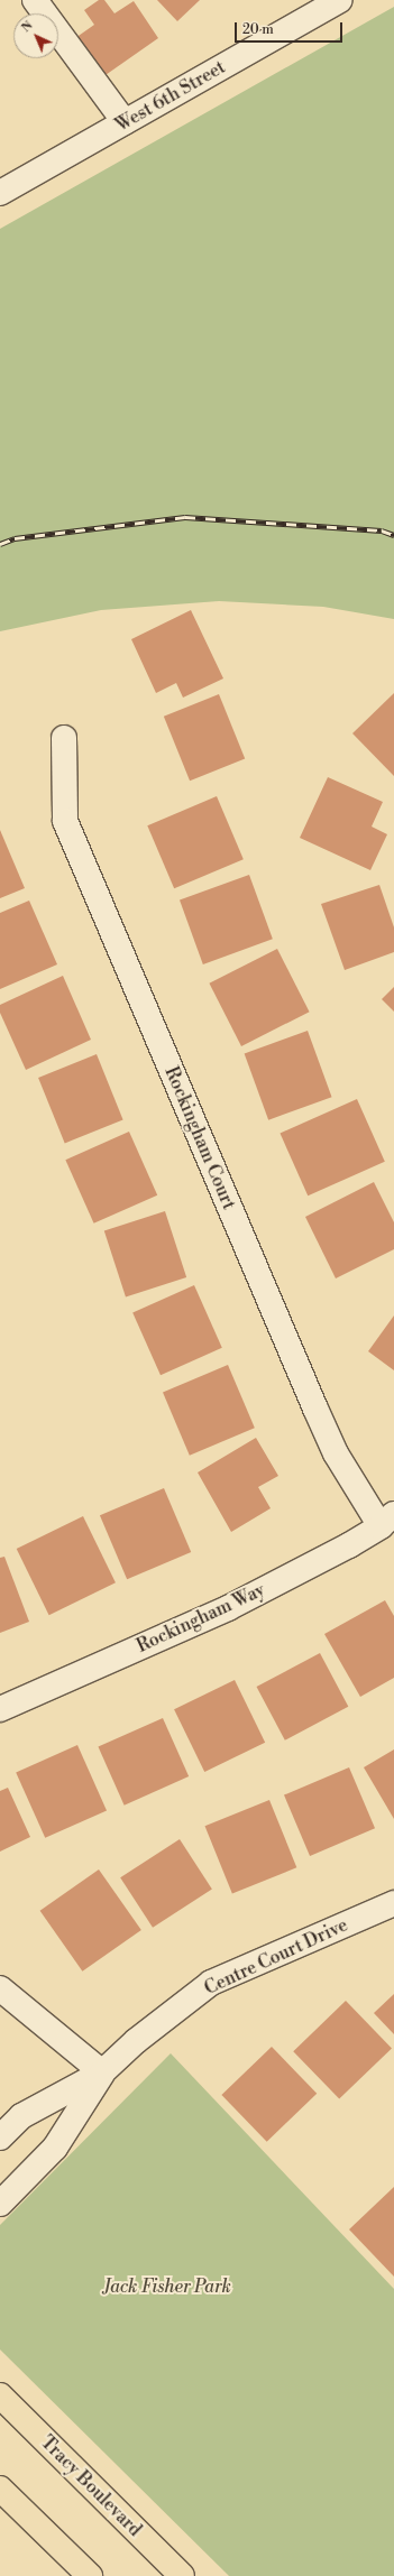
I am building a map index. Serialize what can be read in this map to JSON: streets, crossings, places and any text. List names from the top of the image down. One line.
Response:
{"streets":{"main road":["Tracy Boulevard"],"street":["West 6th Street","Rockingham Court","Rockingham Way","Centre Court Drive"]},"crossings":[["Rockingham Court","Rockingham Way"]],"parks":["Jack Fisher Park"],"scale_bar":"20 m","north":"top left"}
